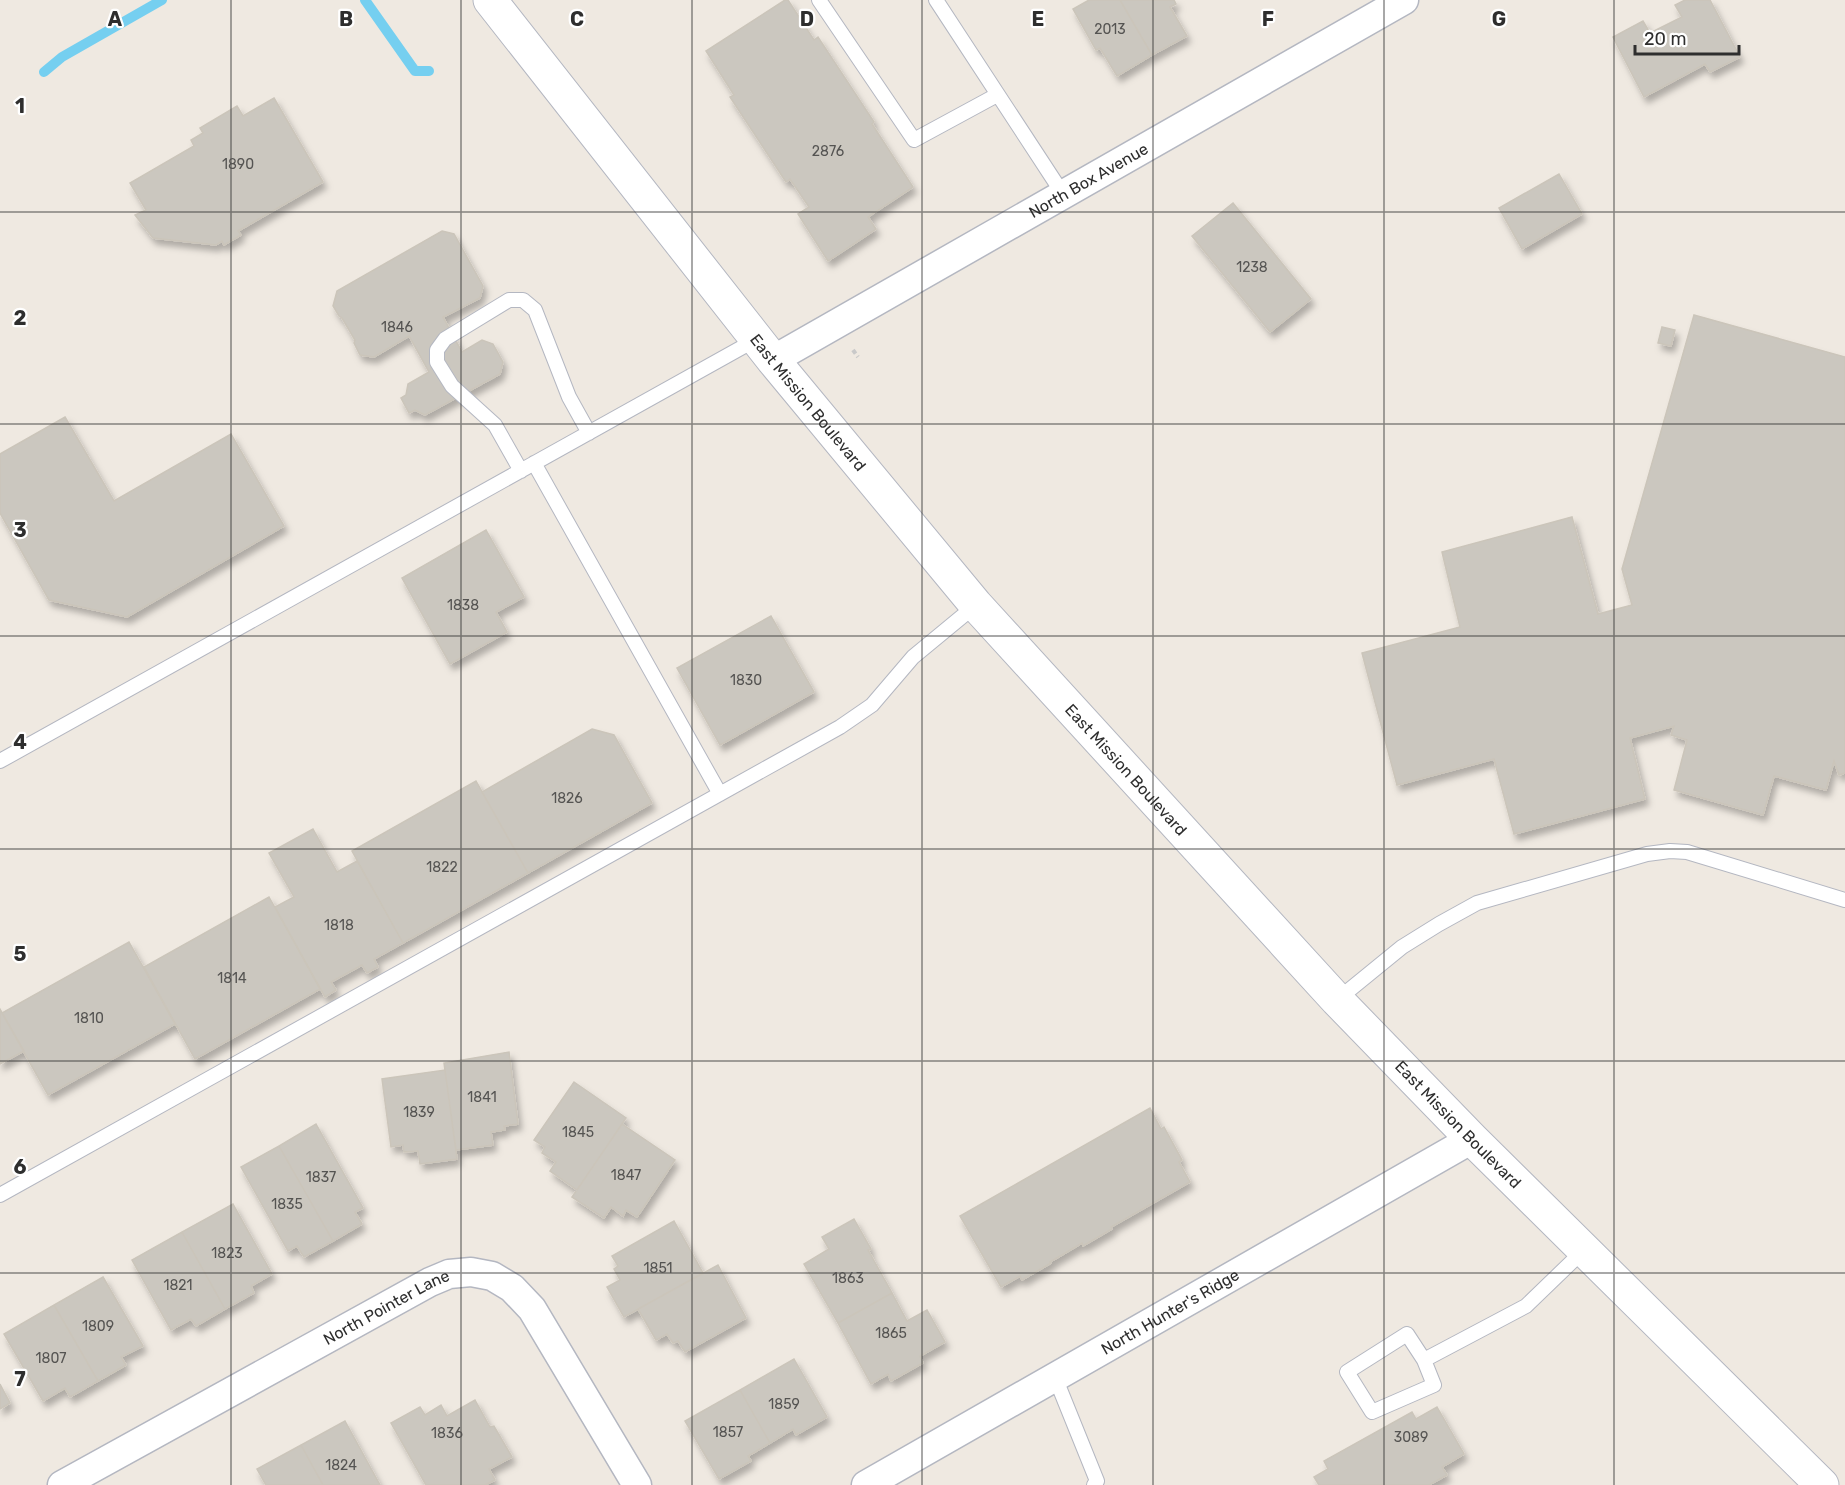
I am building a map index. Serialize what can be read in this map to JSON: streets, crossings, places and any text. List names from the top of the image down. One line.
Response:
{"streets":{"main road":["East Mission Boulevard"],"street":["North Box Avenue","North Pointer Lane","North Hunter's Ridge"]},"crossings":[["North Box Avenue","East Mission Boulevard"],["East Mission Boulevard","North Hunter's Ridge"]],"house_numbers":["2013","2876","1890","1238","1846","1838","1830","1826","1822","1818","1814","1810","1841","1839","1845","1847","1837","1835","1823","1851","1863","1821","1809","1865","1807","1859","1857","1836","3089","1824"],"scale_bar":"20 m","grid":{"columns":["A","B","C","D","E","F","G"],"rows":["1","2","3","4","5","6","7"]}}
